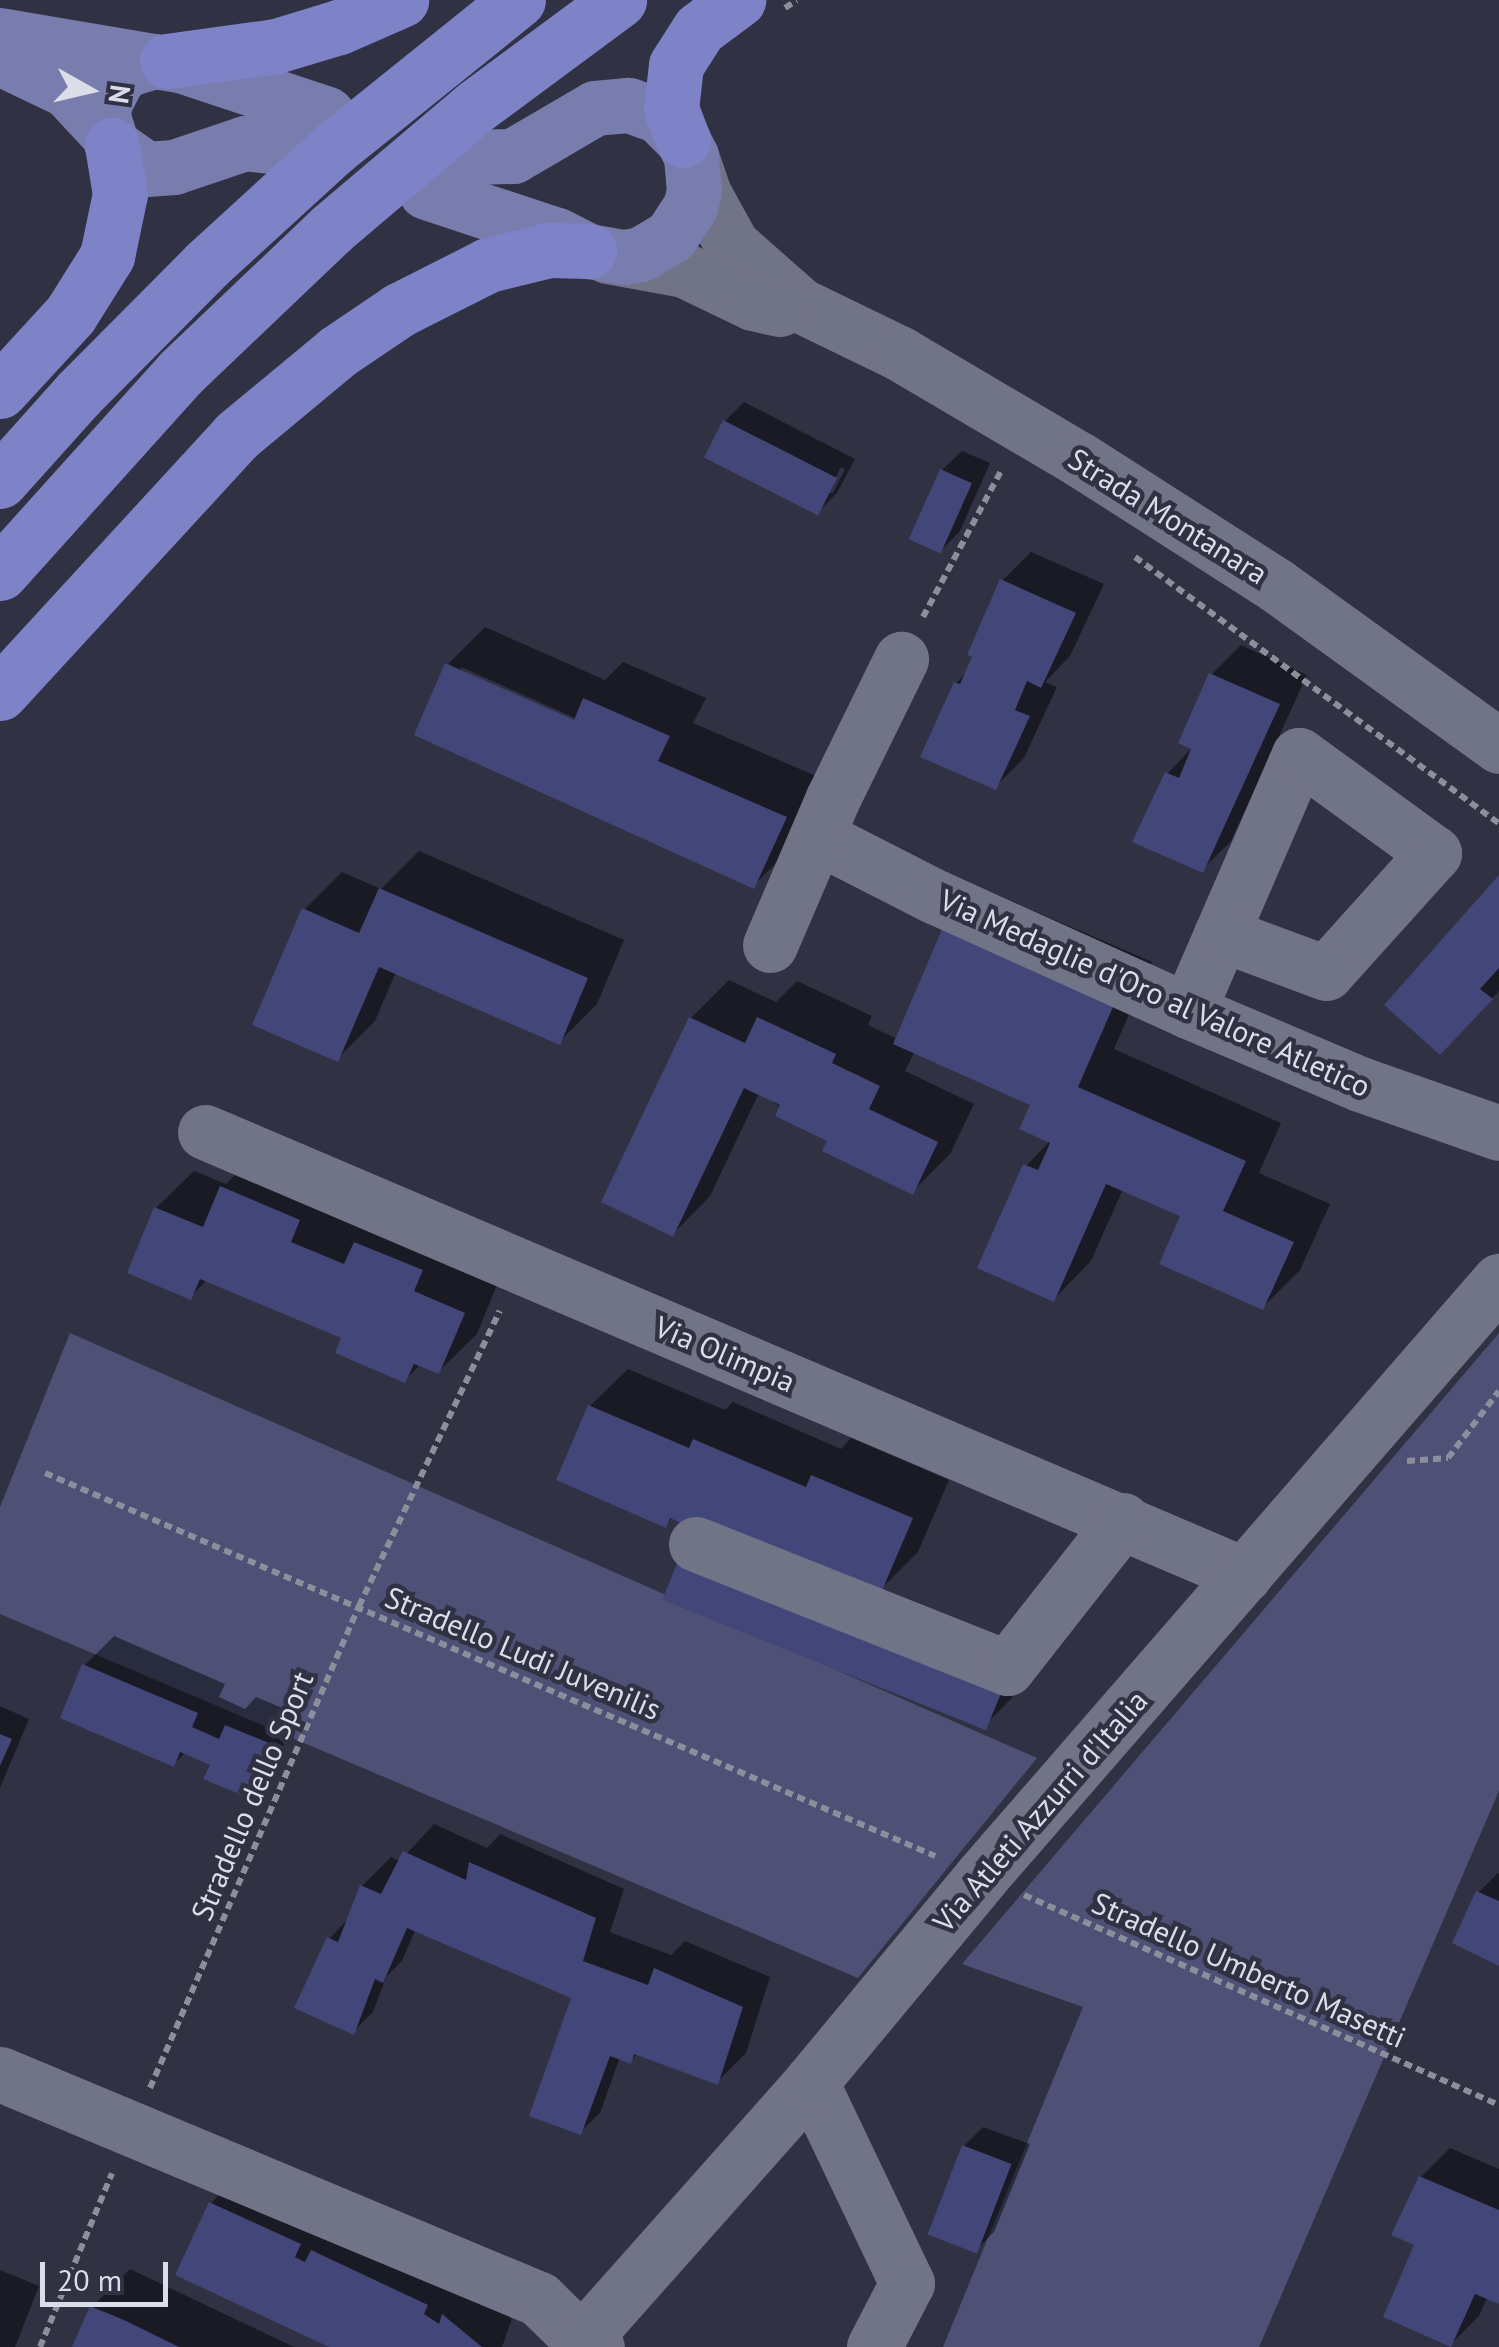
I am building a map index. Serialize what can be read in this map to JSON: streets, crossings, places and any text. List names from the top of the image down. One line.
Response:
{"streets":{"main road":["Strada Montanara"],"street":["Via Medaglie d'Oro al Valore Atletico","Via Olimpia","Via Atleti Azzurri d'Italia"],"path":["Stradello Ludi Juvenilis","Stradello dello Sport","Stradello Umberto Masetti"]},"crossings":[["Via Olimpia","Stradello dello Sport"],["Via Olimpia","Via Atleti Azzurri d'Italia"],["Stradello Ludi Juvenilis","Stradello dello Sport"],["Stradello Ludi Juvenilis","Via Atleti Azzurri d'Italia"],["Stradello Ludi Juvenilis","Stradello Umberto Masetti"],["Via Atleti Azzurri d'Italia","Stradello Umberto Masetti"]],"scale_bar":"20 m","north":"right"}
